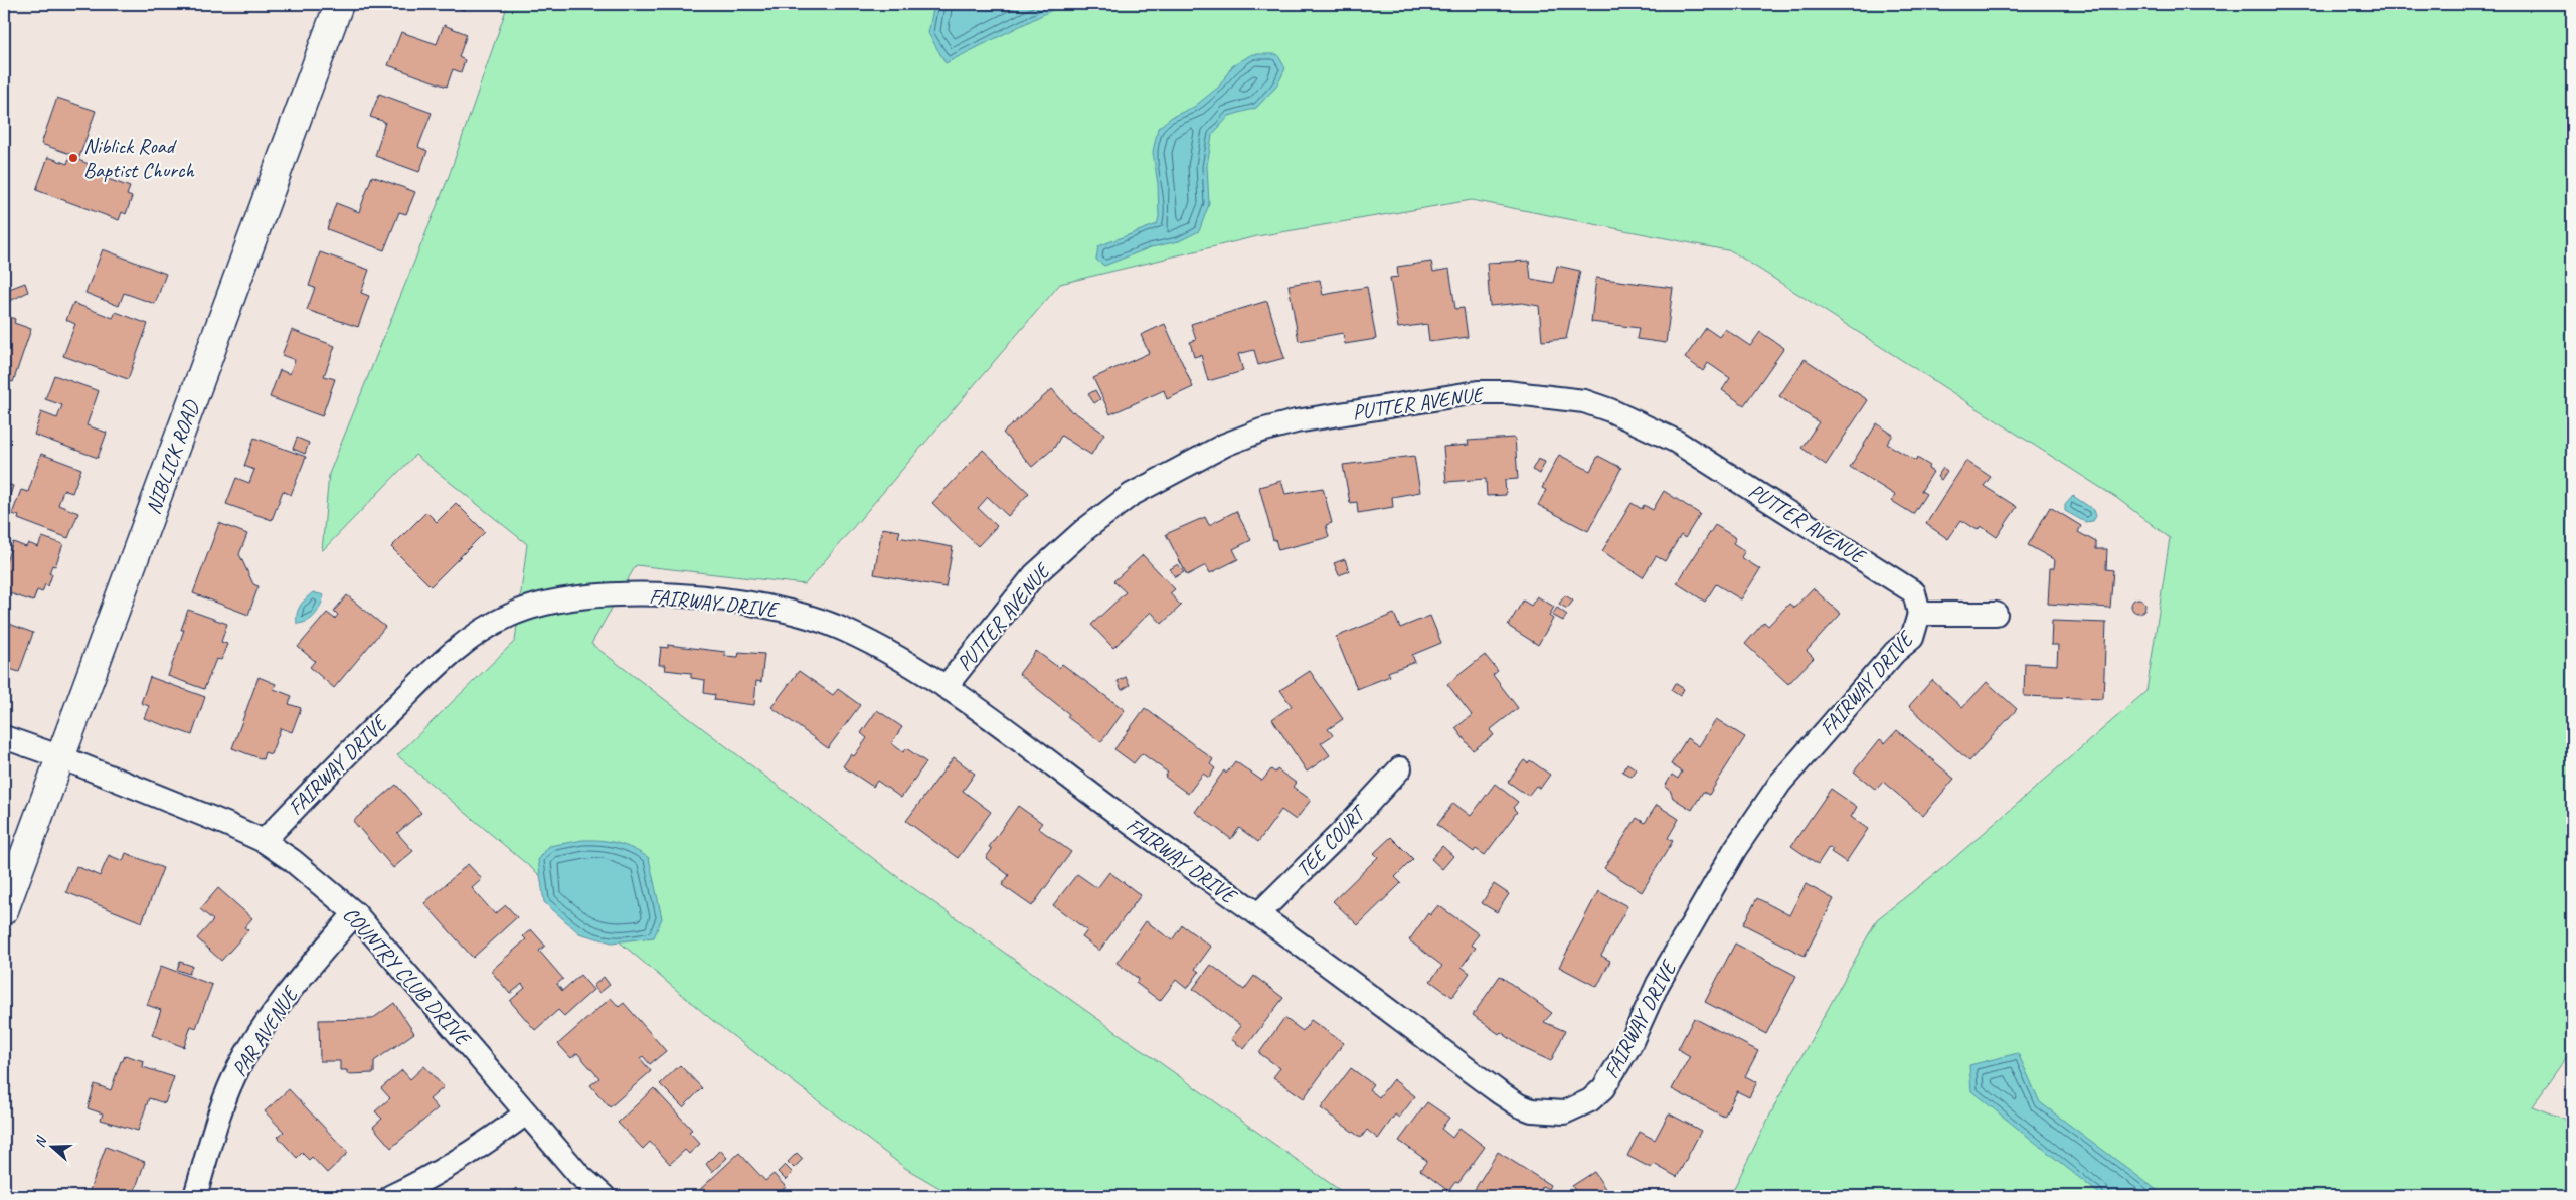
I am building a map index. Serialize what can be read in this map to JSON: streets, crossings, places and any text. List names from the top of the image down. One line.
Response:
{"streets":{"main road":["NIBLICK ROAD"],"street":["PUTTER AVENUE","FAIRWAY DRIVE","TEE COURT","COUNTRY CLUB DRIVE","PAR AVENUE"]},"crossings":[["PUTTER AVENUE","FAIRWAY DRIVE"],["NIBLICK ROAD","COUNTRY CLUB DRIVE"],["FAIRWAY DRIVE","TEE COURT"],["FAIRWAY DRIVE","COUNTRY CLUB DRIVE"],["COUNTRY CLUB DRIVE","PAR AVENUE"]],"places":["Niblick Road Baptist Church"],"north":"left"}
